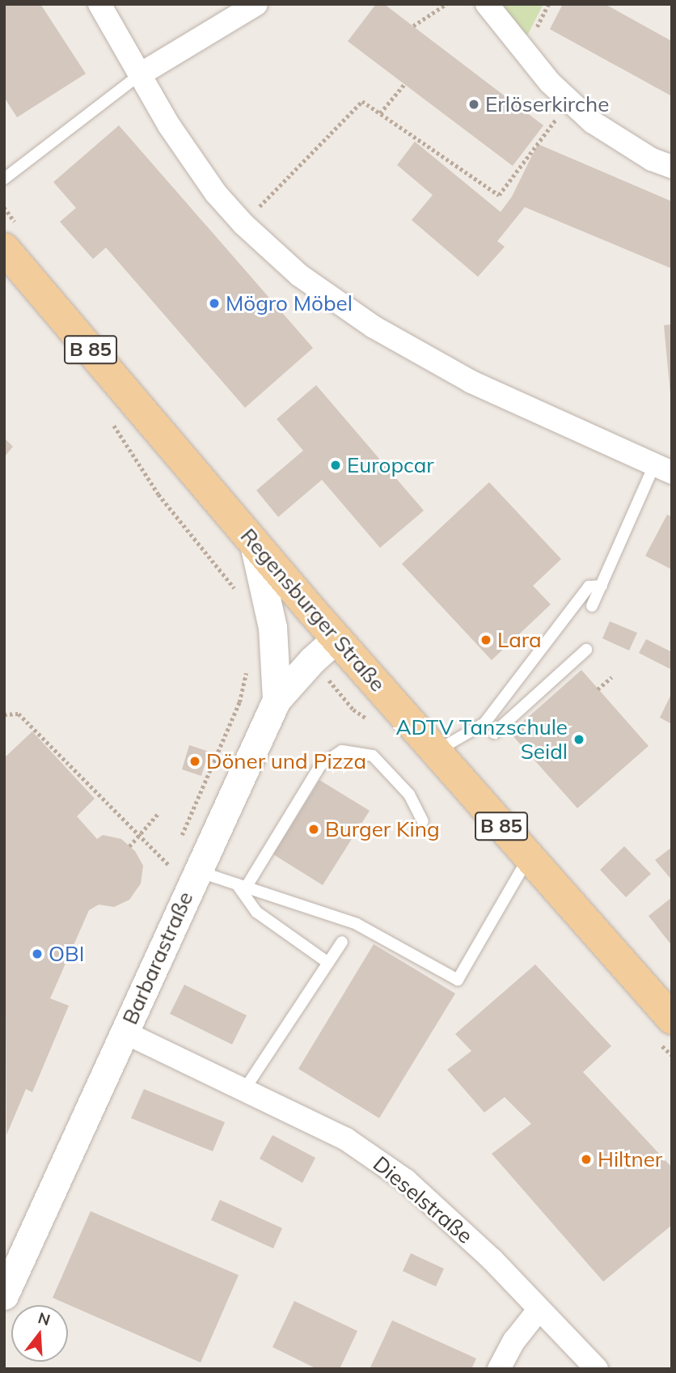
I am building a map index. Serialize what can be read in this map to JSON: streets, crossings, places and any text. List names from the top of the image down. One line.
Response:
{"streets":{"main road":["B 85","Regensburger Straße"],"street":["Barbarastraße","Dieselstraße"]},"crossings":[["Regensburger Straße","Barbarastraße"],["Barbarastraße","Dieselstraße"]],"places":["Erlöserkirche","Mögro Möbel","Europcar","Lara","ADTV Tanzschule Seidl","Döner und Pizza","Burger King","OBI","Hiltner"],"north":"top"}
